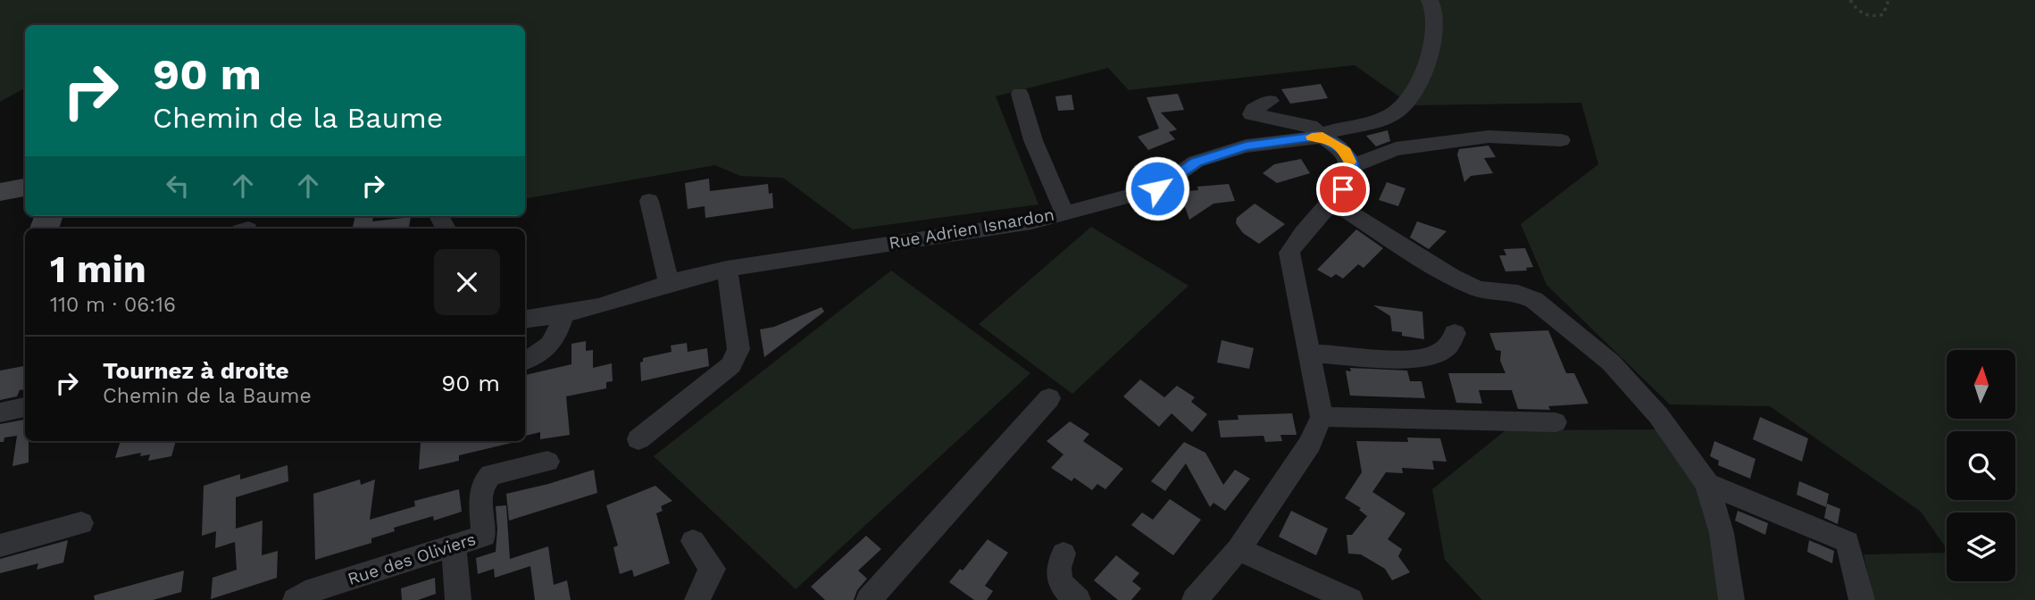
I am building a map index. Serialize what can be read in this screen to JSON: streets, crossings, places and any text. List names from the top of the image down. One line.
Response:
{"streets":{"street":["Rue Adrien Isnardon","Rue des Oliviers"]},"north":"top","page":{"turn":["90 m","Chemin de la Baume"],"heading":["1 min","110 m · 06:16"],"list":[{"name":"Tournez à droite","note":"Chemin de la Baume","value":"90 m"}]}}
